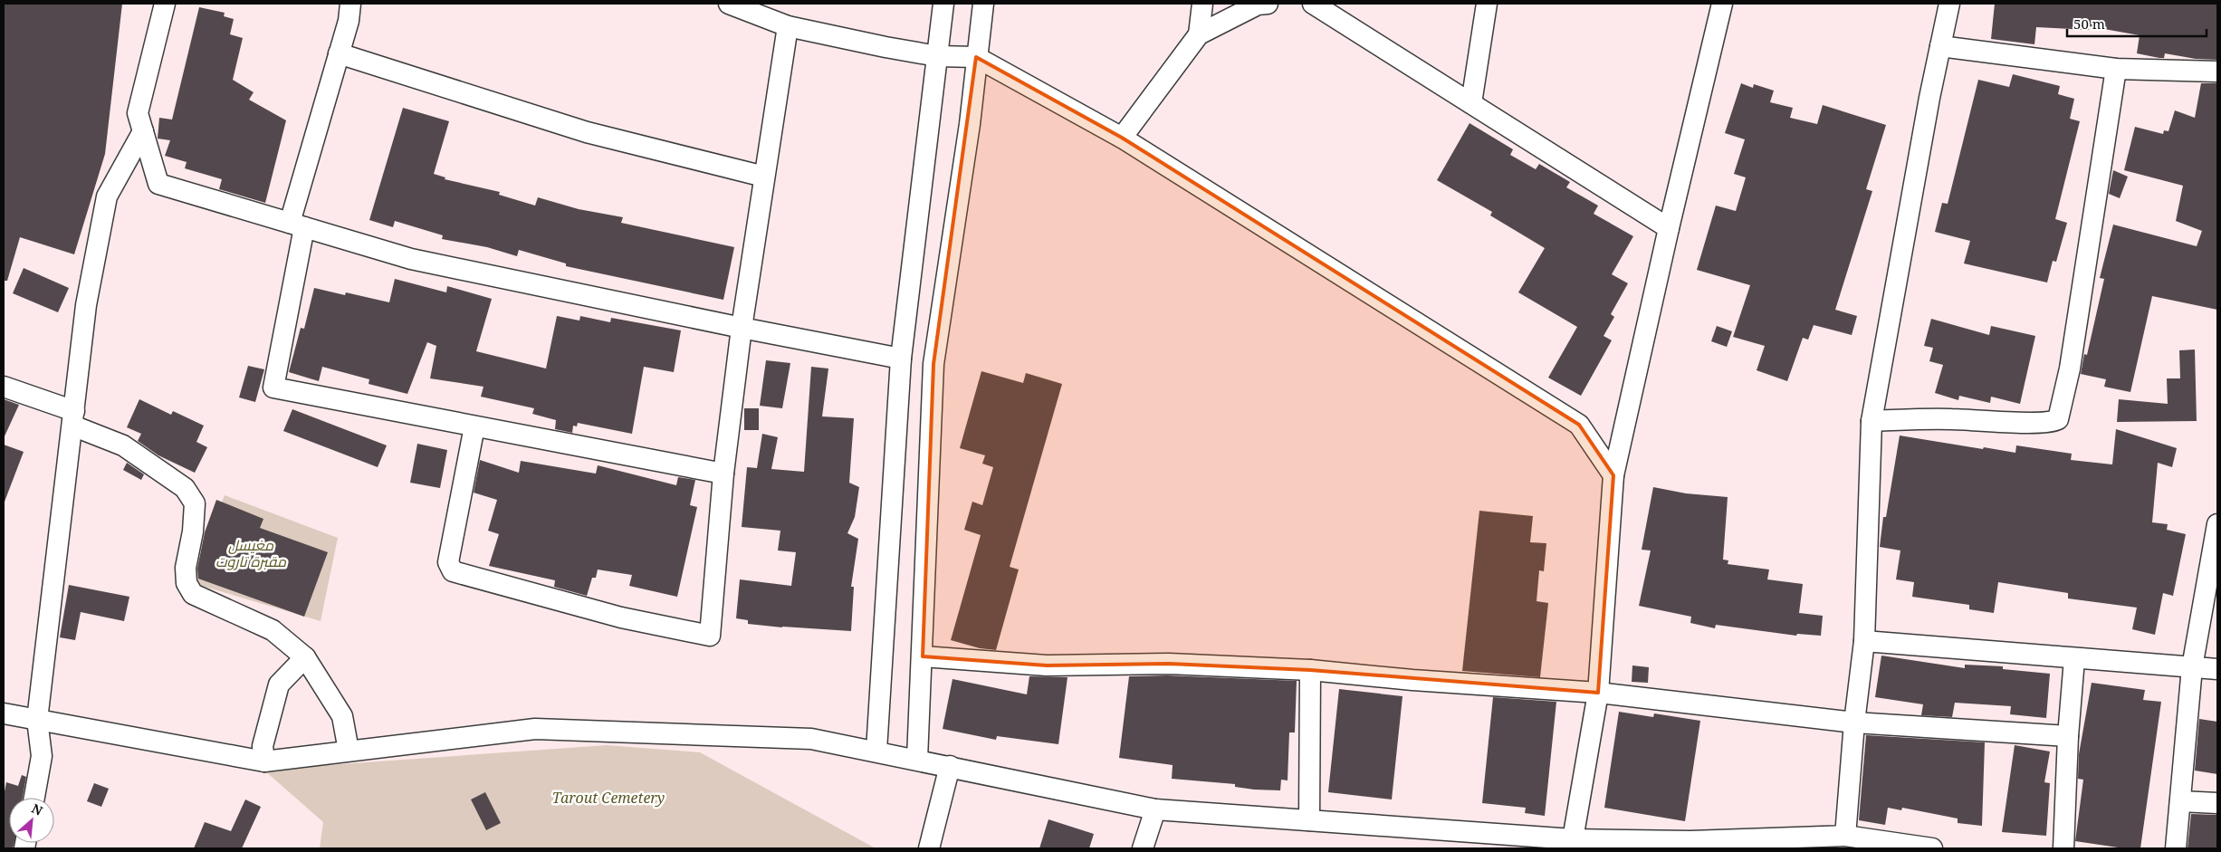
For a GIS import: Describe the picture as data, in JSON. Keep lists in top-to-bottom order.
{
  "parks": ["مغيسل مقبرة تاروت", "Tarout Cemetery"],
  "scale_bar": "50 m",
  "north": "top right"
}
